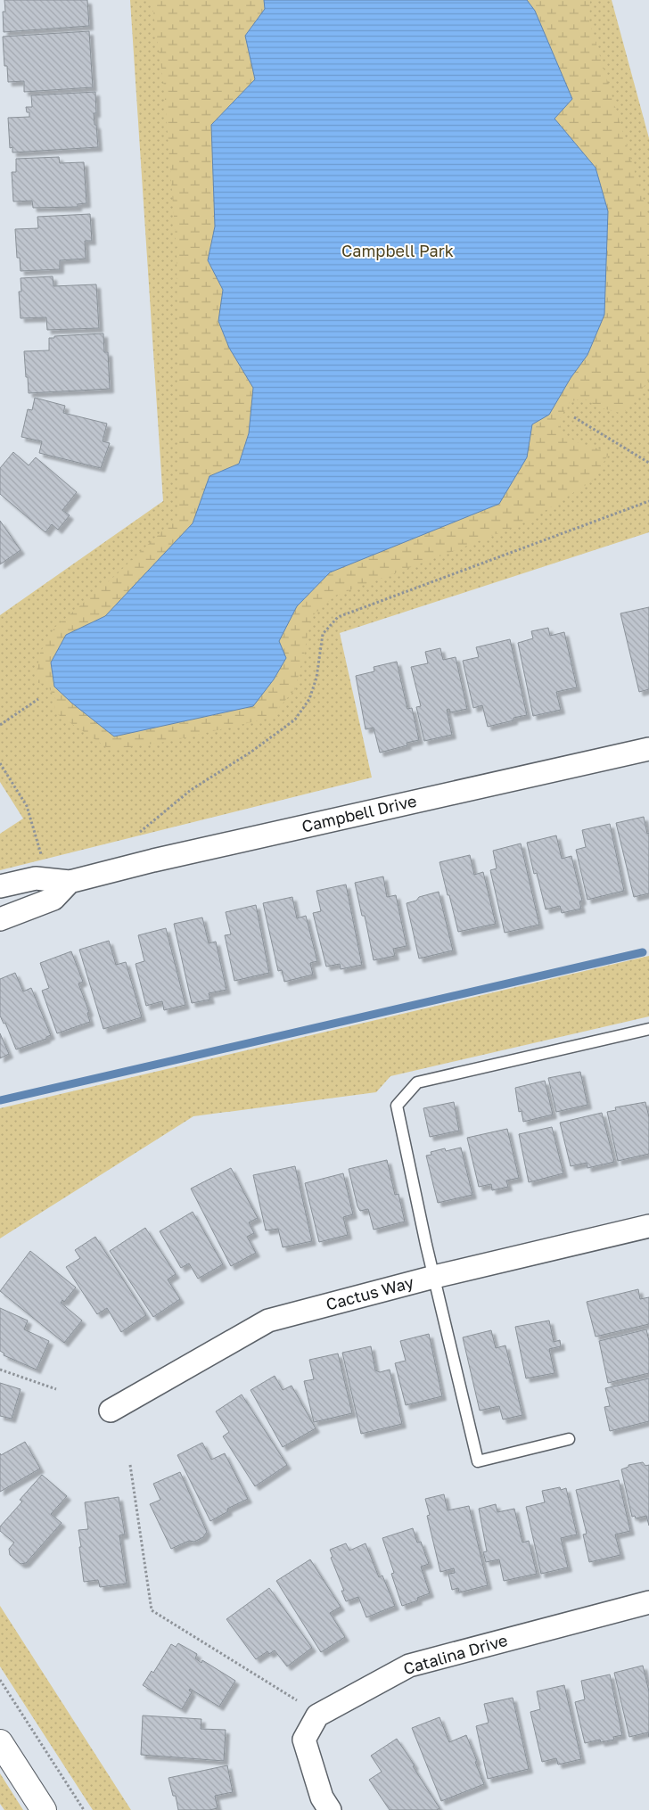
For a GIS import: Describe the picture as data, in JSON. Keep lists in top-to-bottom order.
{
  "streets": {
    "street": ["Campbell Drive", "Cactus Way", "Catalina Drive"]
  },
  "parks": ["Campbell Park"]
}
